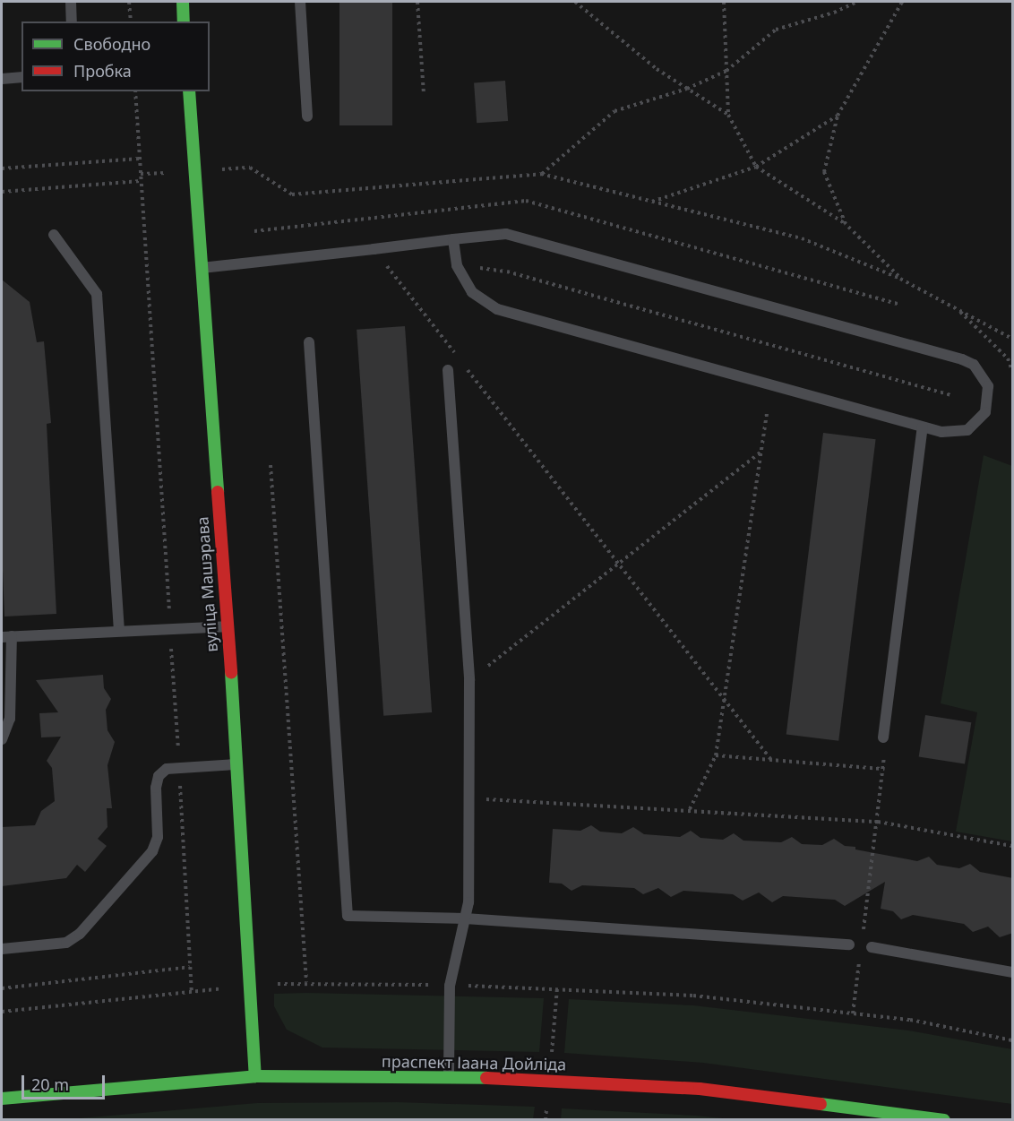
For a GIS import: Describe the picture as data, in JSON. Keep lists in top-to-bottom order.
{
  "streets": {
    "street": ["вуліца Машэрава", "праспект Іаана Дойліда"]
  },
  "crossings": [
    ["вуліца Машэрава", "праспект Іаана Дойліда"]
  ],
  "legend": ["Свободно", "Пробка"],
  "scale_bar": "20 m"
}
